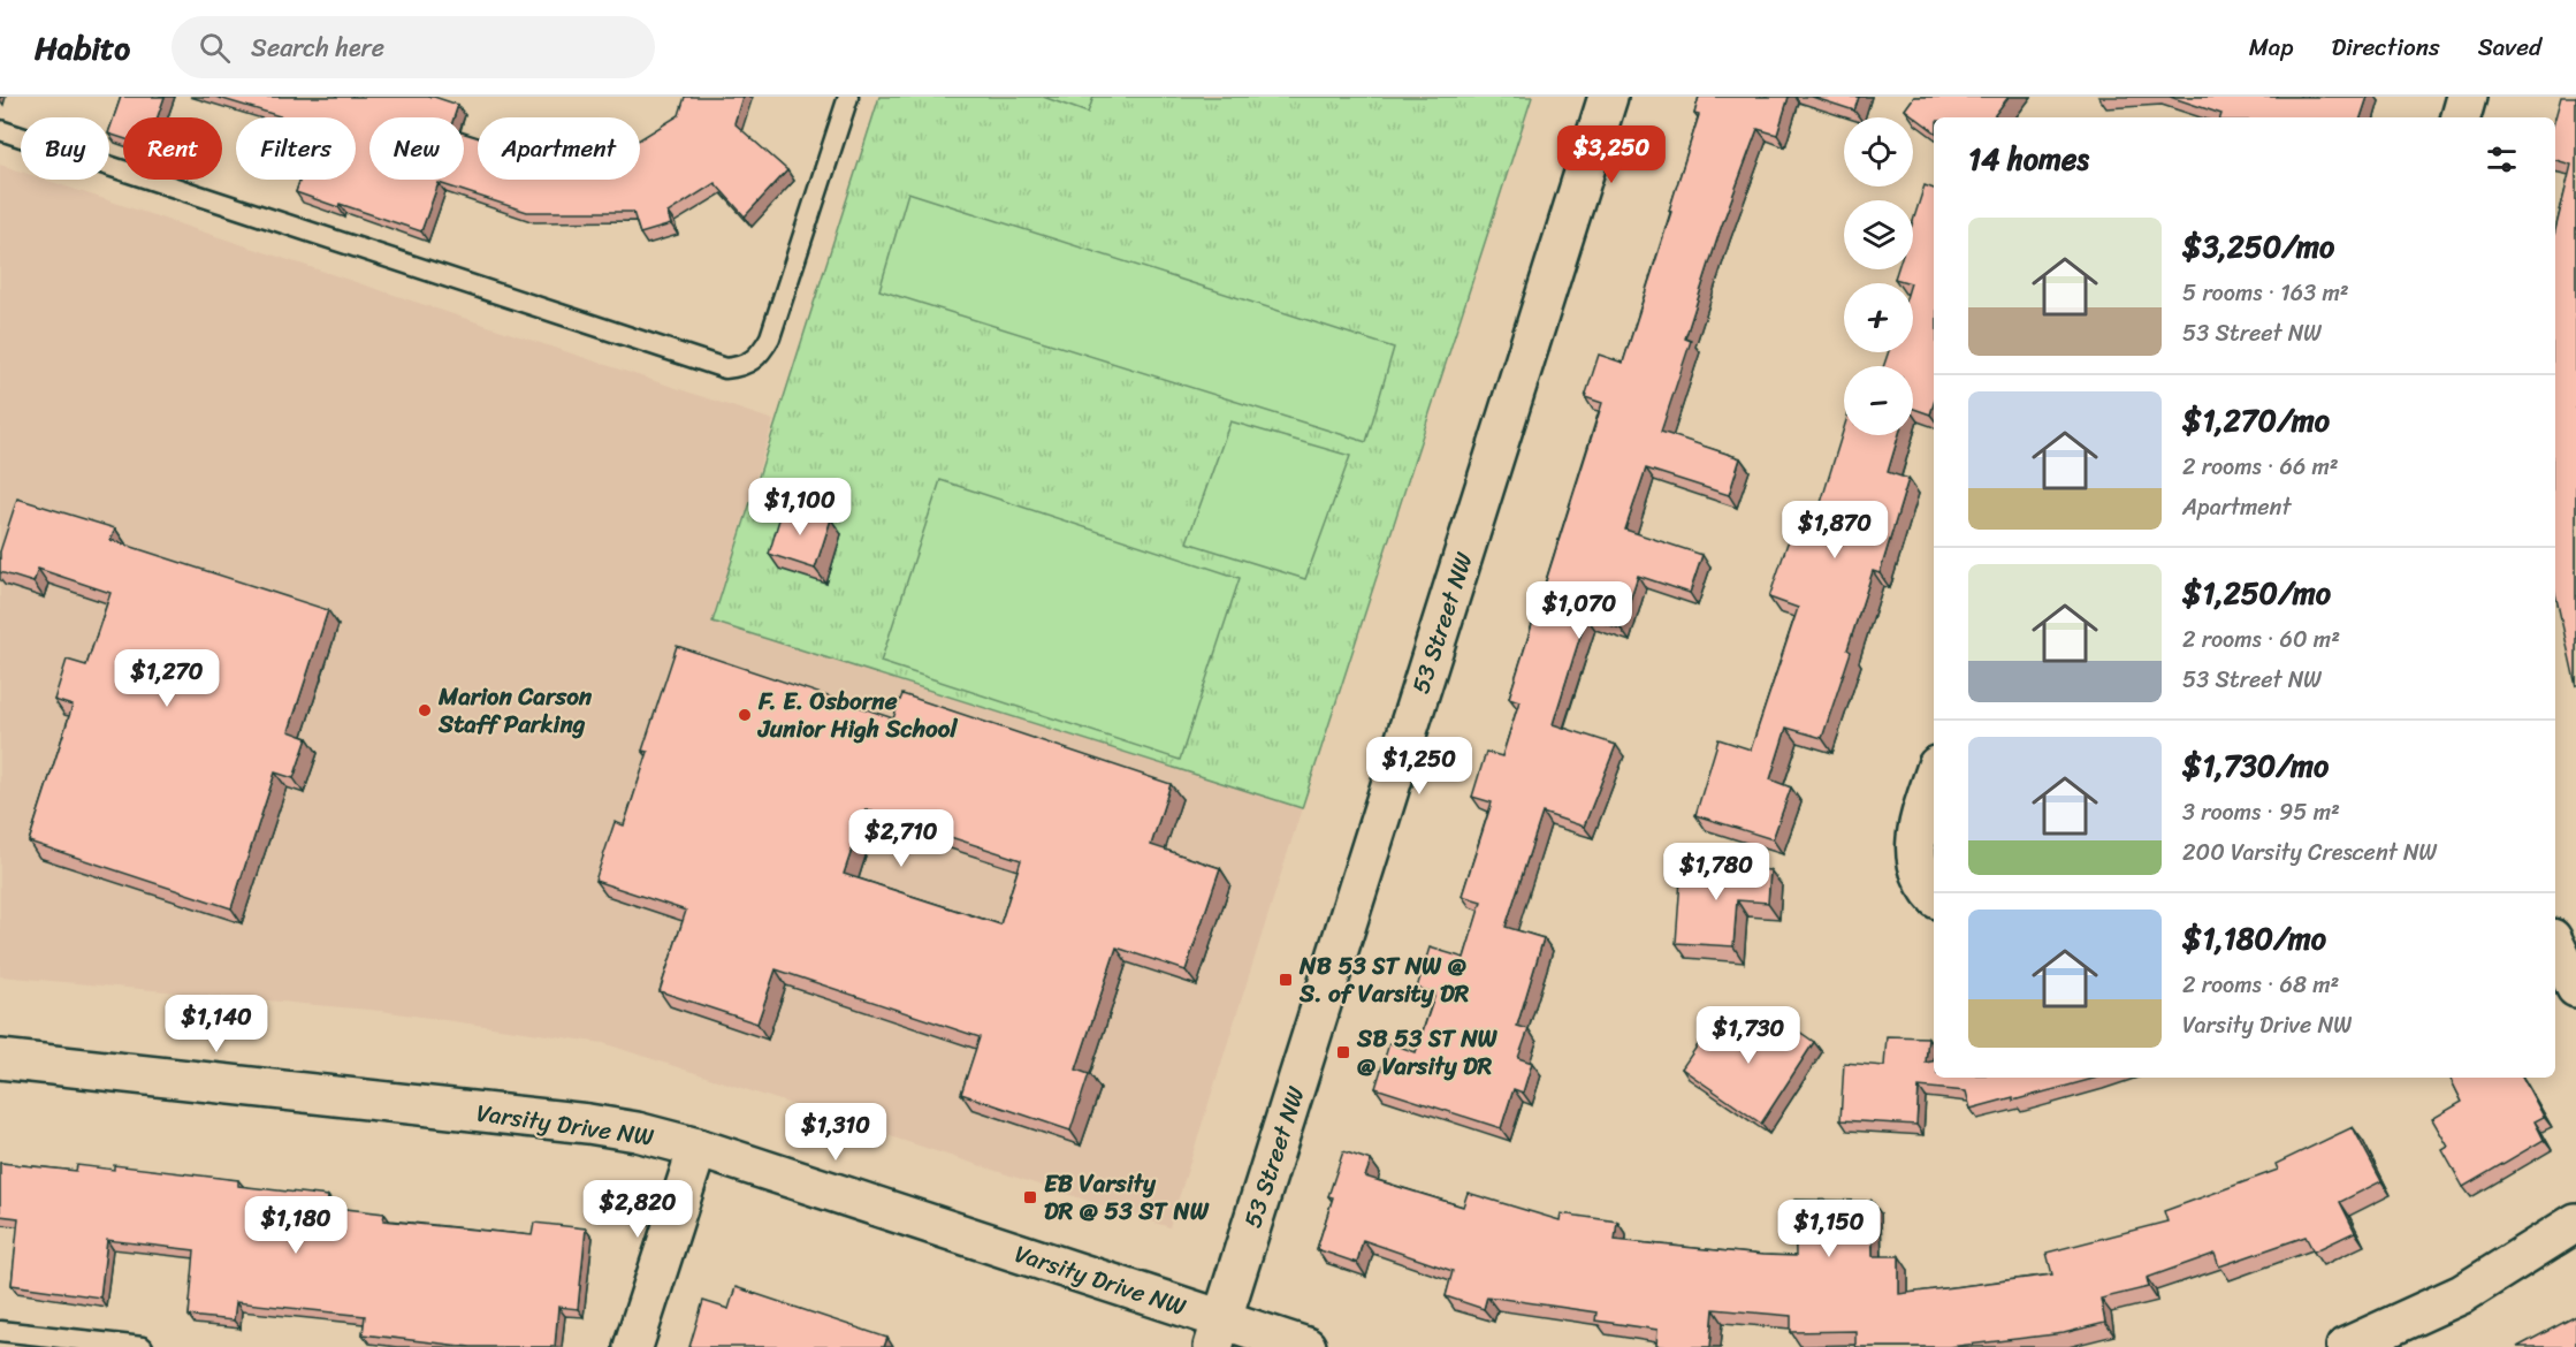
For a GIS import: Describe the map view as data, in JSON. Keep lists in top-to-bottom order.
{
  "streets": {
    "street": ["53 Street NW", "Varsity Drive NW"]
  },
  "crossings": [
    ["53 Street NW", "Varsity Drive NW"]
  ],
  "places": {
    "other": ["Marion Carson Staff Parking", "F. E. Osborne Junior High School"],
    "transit": ["NB 53 ST NW @ S. of Varsity DR", "SB 53 ST NW @ Varsity DR", "EB Varsity DR @ 53 ST NW"]
  },
  "page": {
    "header": "Habito",
    "search": "Search here",
    "nav": ["Map", "Directions", "Saved"],
    "map_buttons": ["+", "−"],
    "chip": [
      "Buy",
      "Rent",
      "Filters",
      "New",
      "Apartment"
    ],
    "heading": "14 homes",
    "price": [
      "$3,250",
      "$1,100",
      "$1,870",
      "$1,070",
      "$1,270",
      "$1,250",
      "$2,710",
      "$1,780",
      "$1,140",
      "$1,730",
      "$1,310",
      "$2,820",
      "$1,180",
      "$1,150"
    ],
    "list": [
      {
        "name": "$3,250/mo",
        "note": "5 rooms · 163 m² · 53 Street NW"
      },
      {
        "name": "$1,270/mo",
        "note": "2 rooms · 66 m² · Apartment"
      },
      {
        "name": "$1,250/mo",
        "note": "2 rooms · 60 m² · 53 Street NW"
      },
      {
        "name": "$1,730/mo",
        "note": "3 rooms · 95 m² · 200 Varsity Crescent NW"
      },
      {
        "name": "$1,180/mo",
        "note": "2 rooms · 68 m² · Varsity Drive NW"
      }
    ]
  }
}
